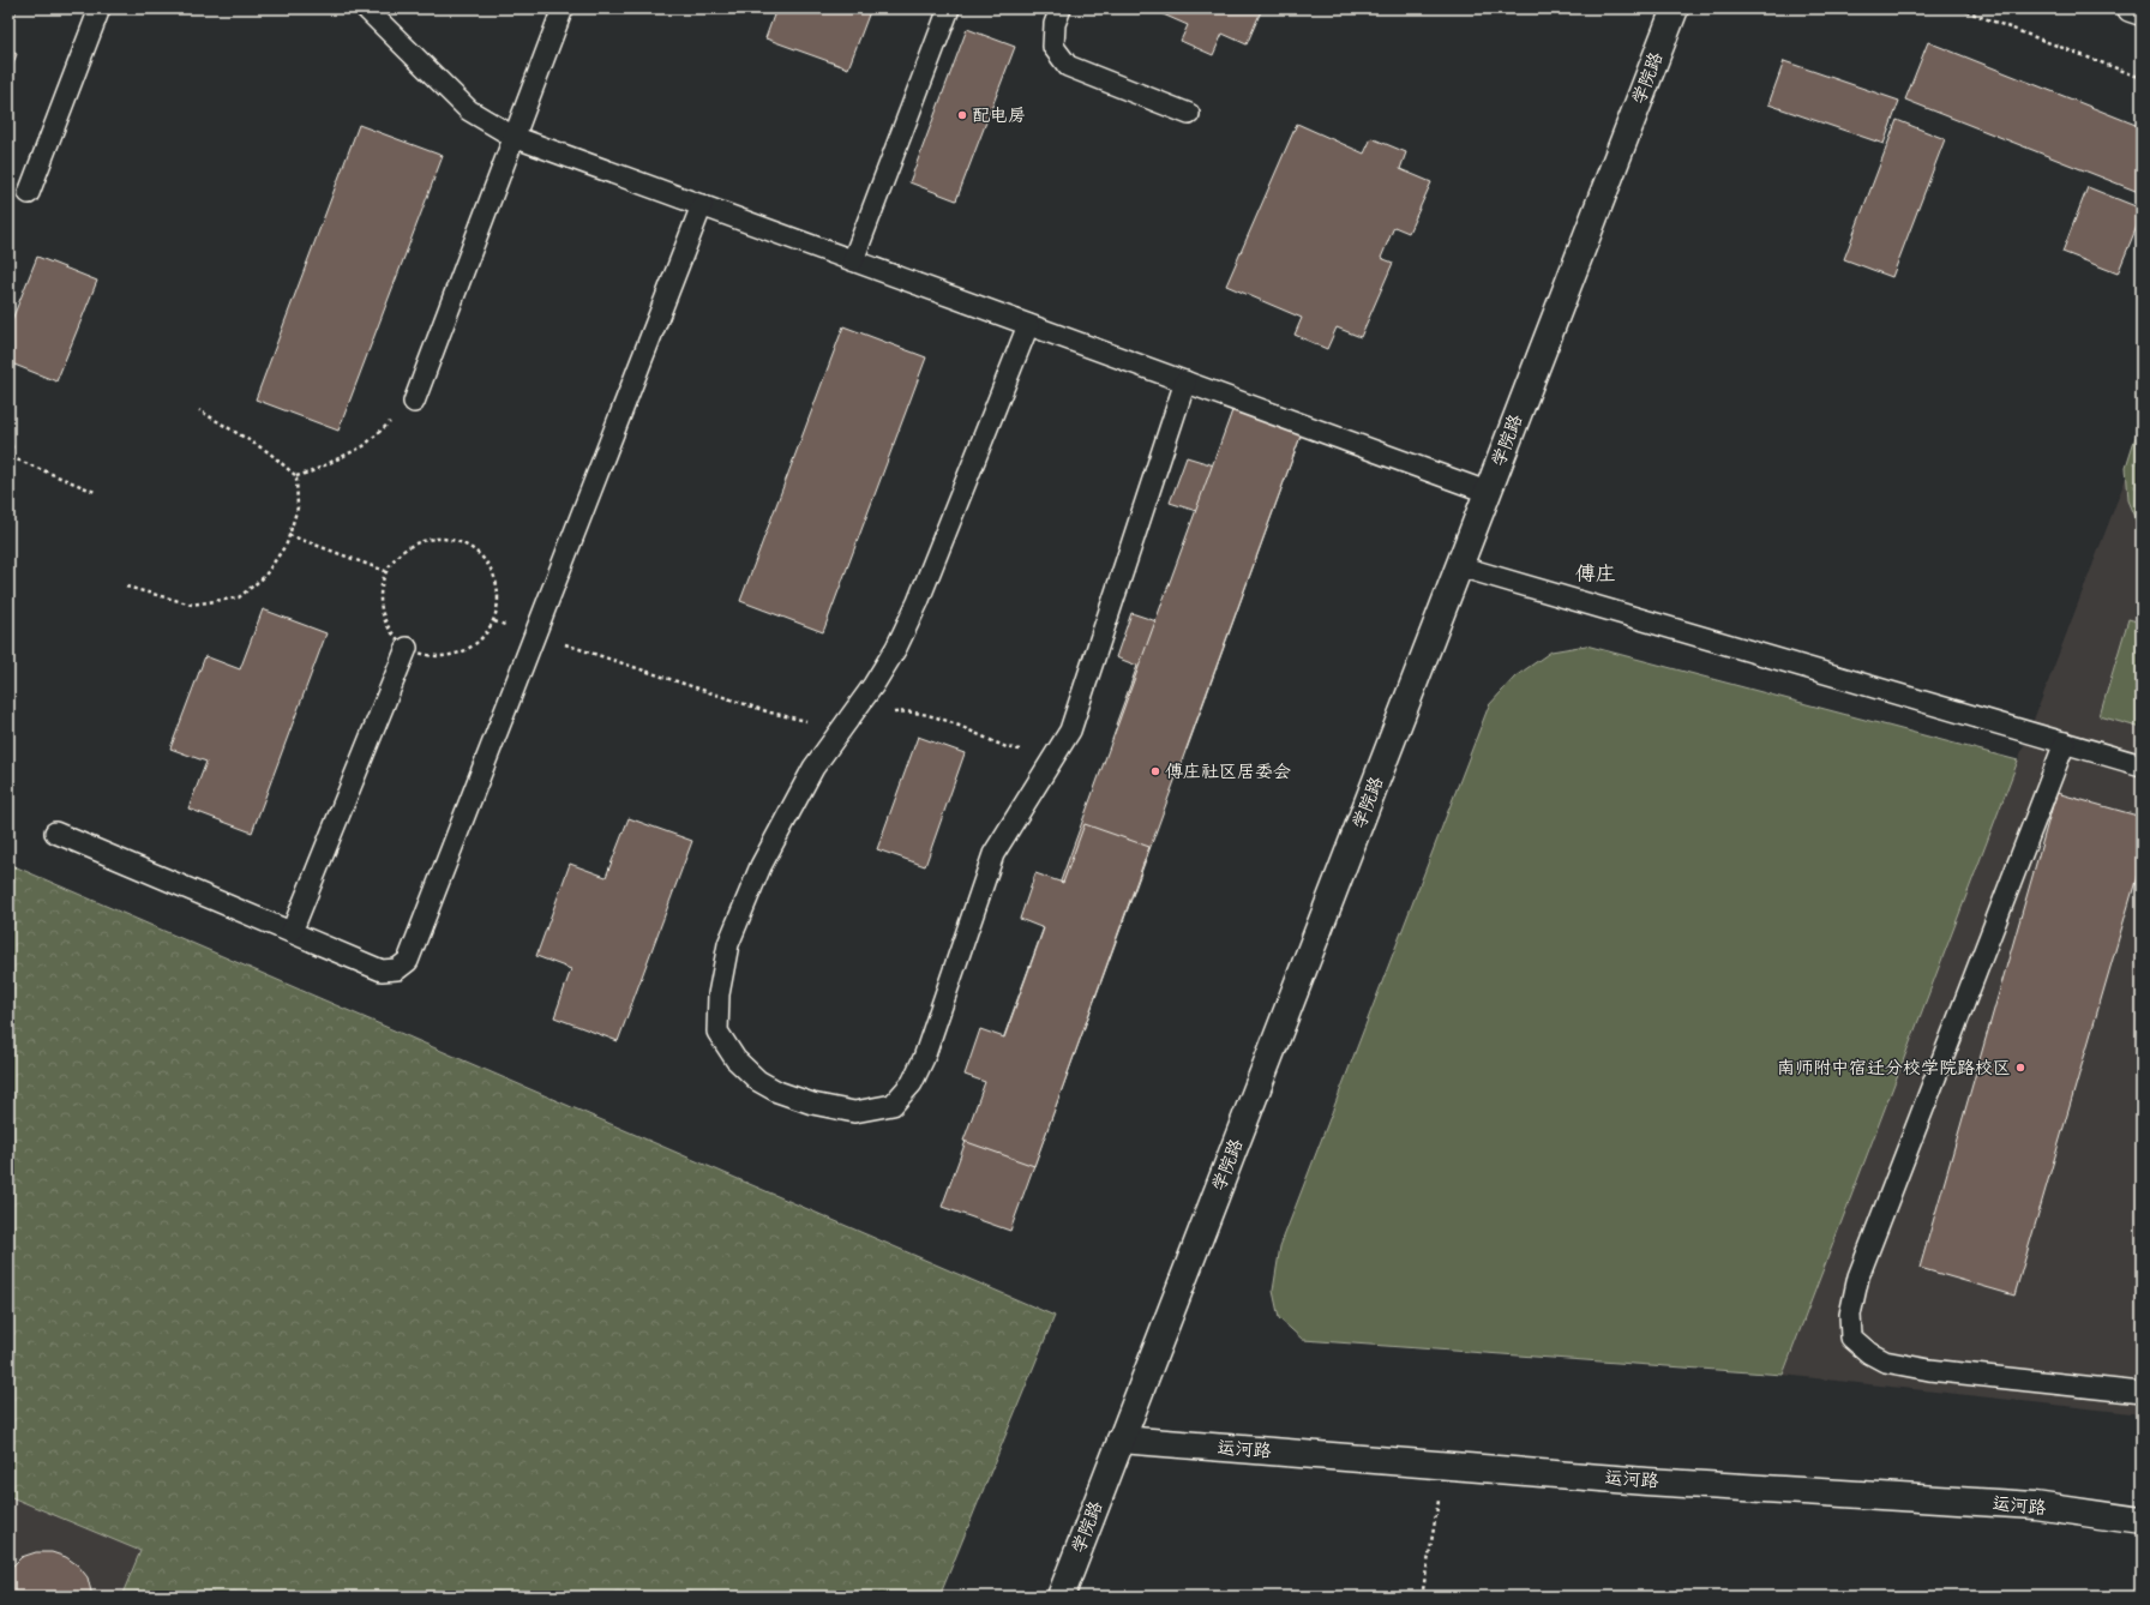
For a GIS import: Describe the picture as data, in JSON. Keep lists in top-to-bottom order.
{
  "streets": {
    "street": ["学院路", "运河路"]
  },
  "crossings": [
    ["学院路", "运河路"]
  ],
  "districts": ["傅庄"],
  "places": ["配电房", "傅庄社区居委会", "南师附中宿迁分校学院路校区"]
}
